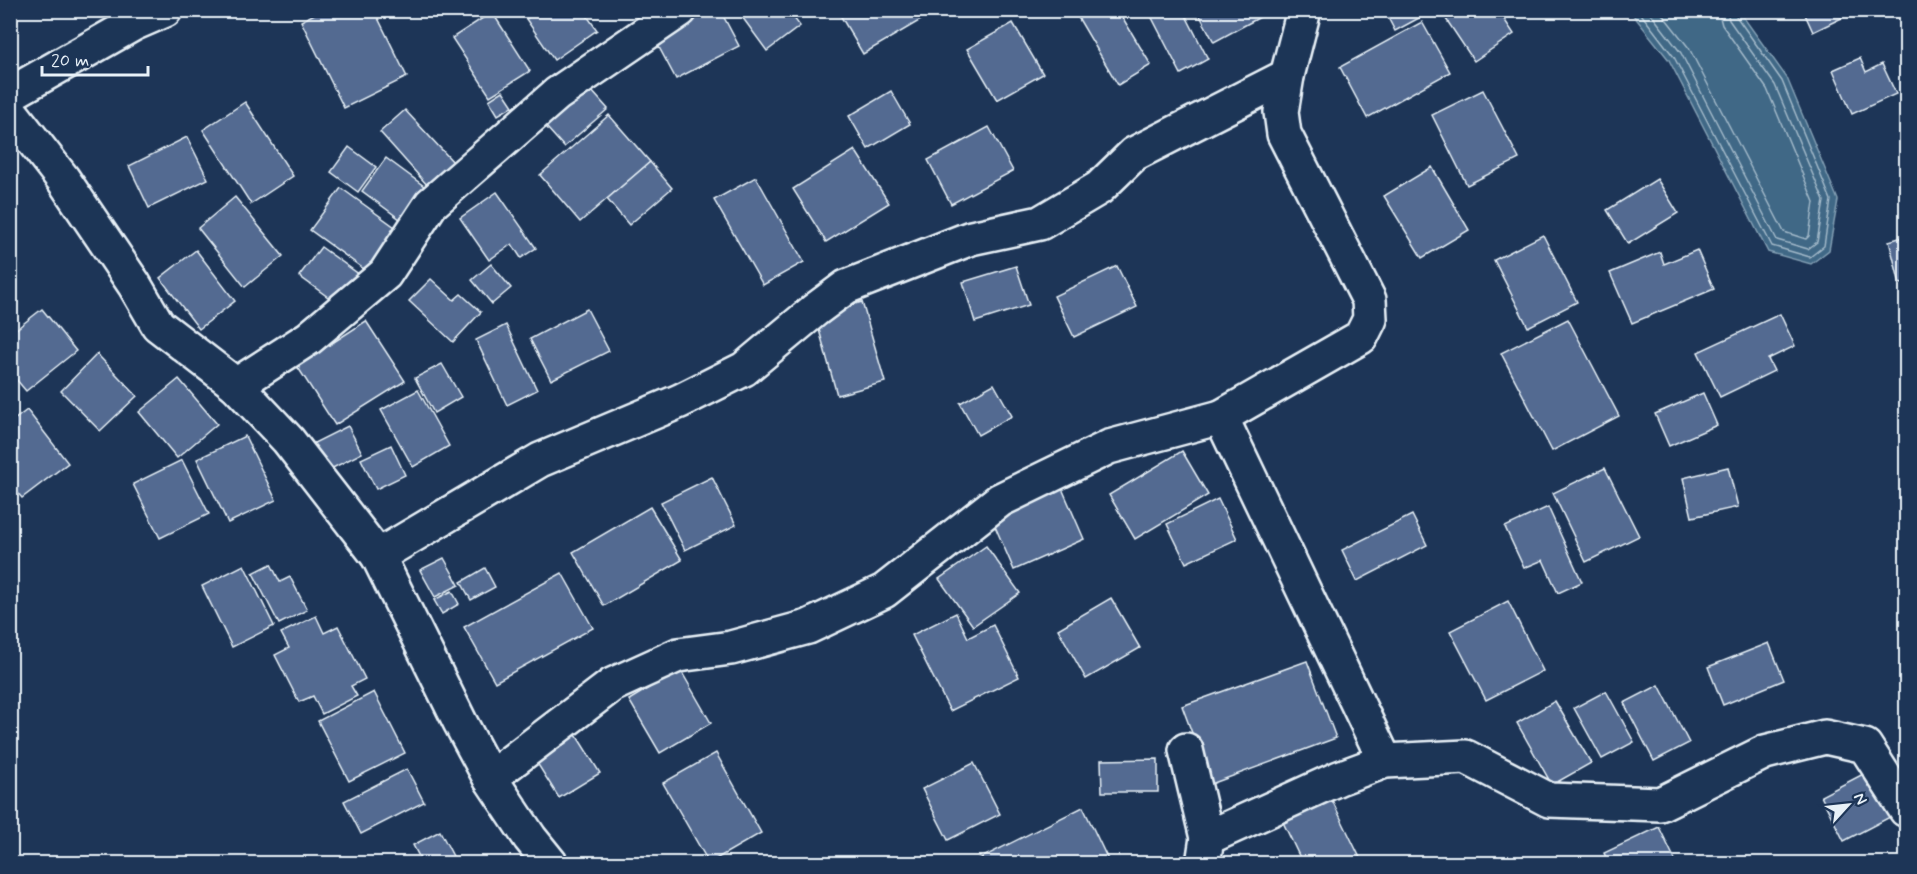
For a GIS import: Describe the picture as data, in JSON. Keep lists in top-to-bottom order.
{
  "scale_bar": "20 m",
  "north": "top right"
}
